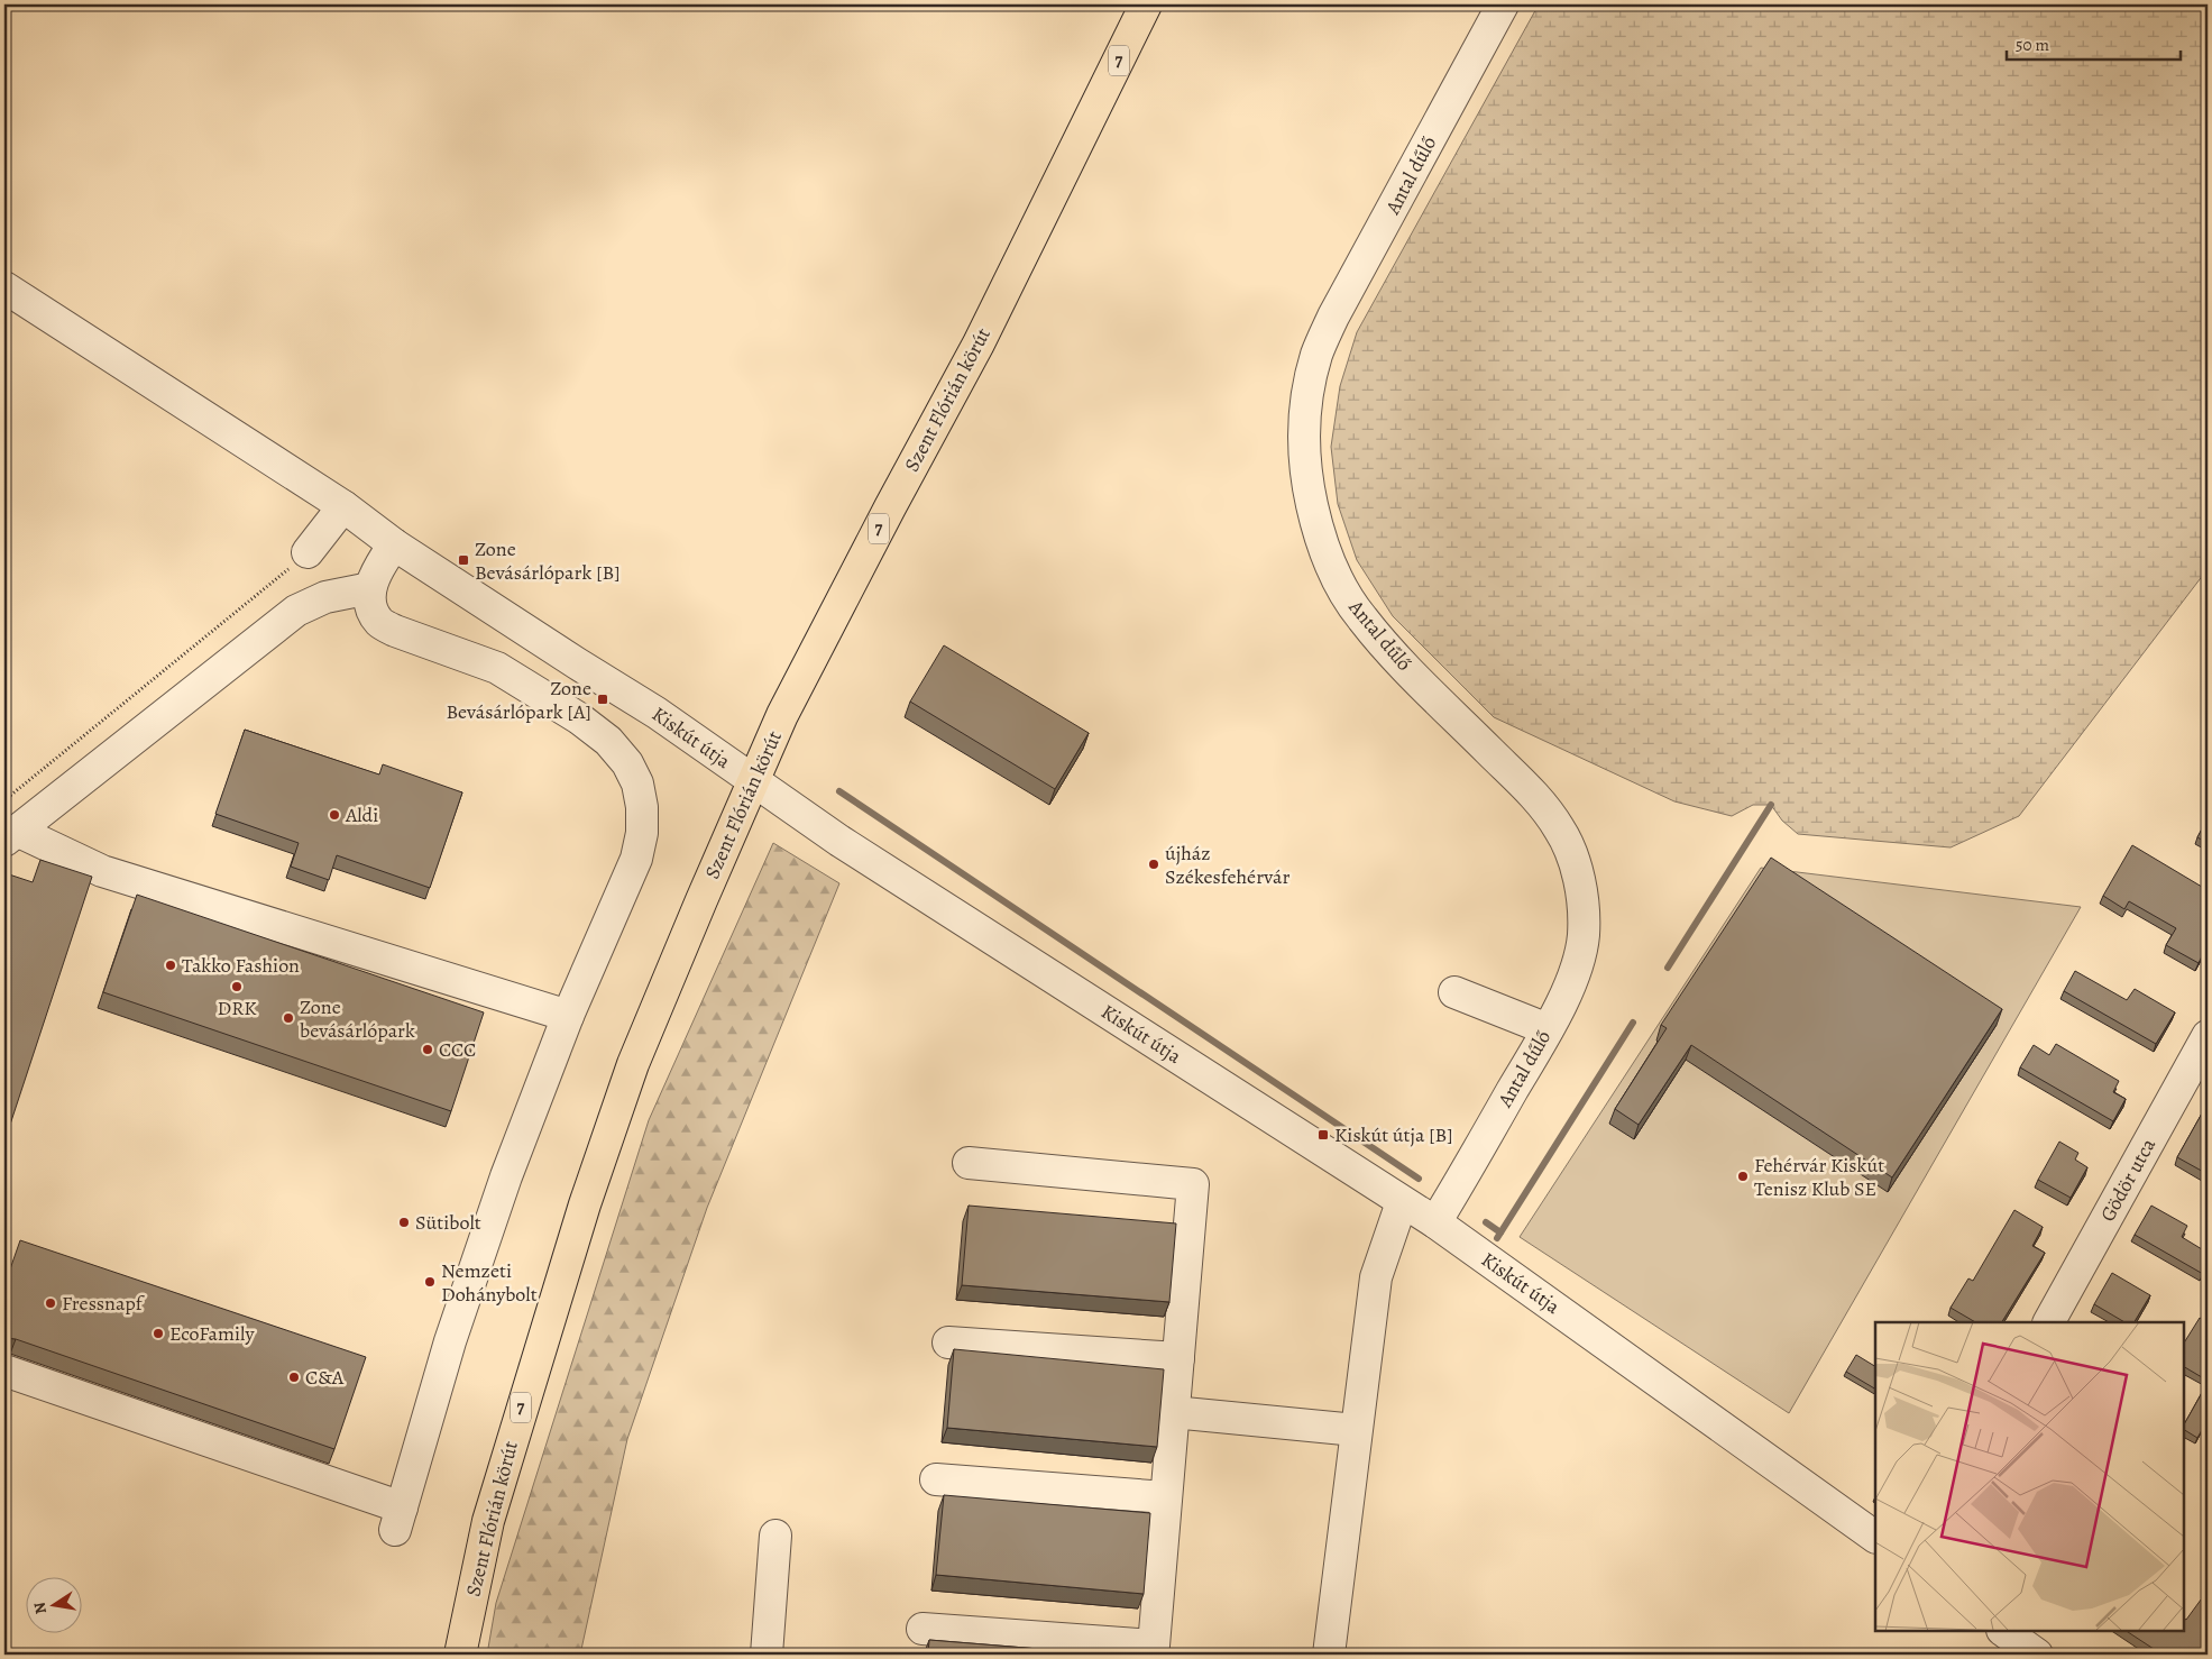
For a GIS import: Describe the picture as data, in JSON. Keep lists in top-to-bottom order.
{
  "streets": {
    "main road": ["7", "Szent Flórián körút"],
    "street": ["Antal dűlő", "Kiskút útja", "Gödör utca"]
  },
  "crossings": [
    ["Antal dűlő", "Kiskút útja"],
    ["Szent Flórián körút", "Kiskút útja"]
  ],
  "places": {
    "transit": ["Zone Bevásárlópark [B]", "Zone Bevásárlópark [A]", "Kiskút útja [B]"],
    "other": [
      "Aldi",
      "újház Székesfehérvár",
      "Takko Fashion",
      "DRK",
      "Zone bevásárlópark",
      "CCC",
      "Fehérvár Kiskút Tenisz Klub SE",
      "Sütibolt",
      "Nemzeti Dohánybolt",
      "Fressnapf",
      "EcoFamily",
      "C&A"
    ]
  },
  "scale_bar": "50 m",
  "north": "left"
}
